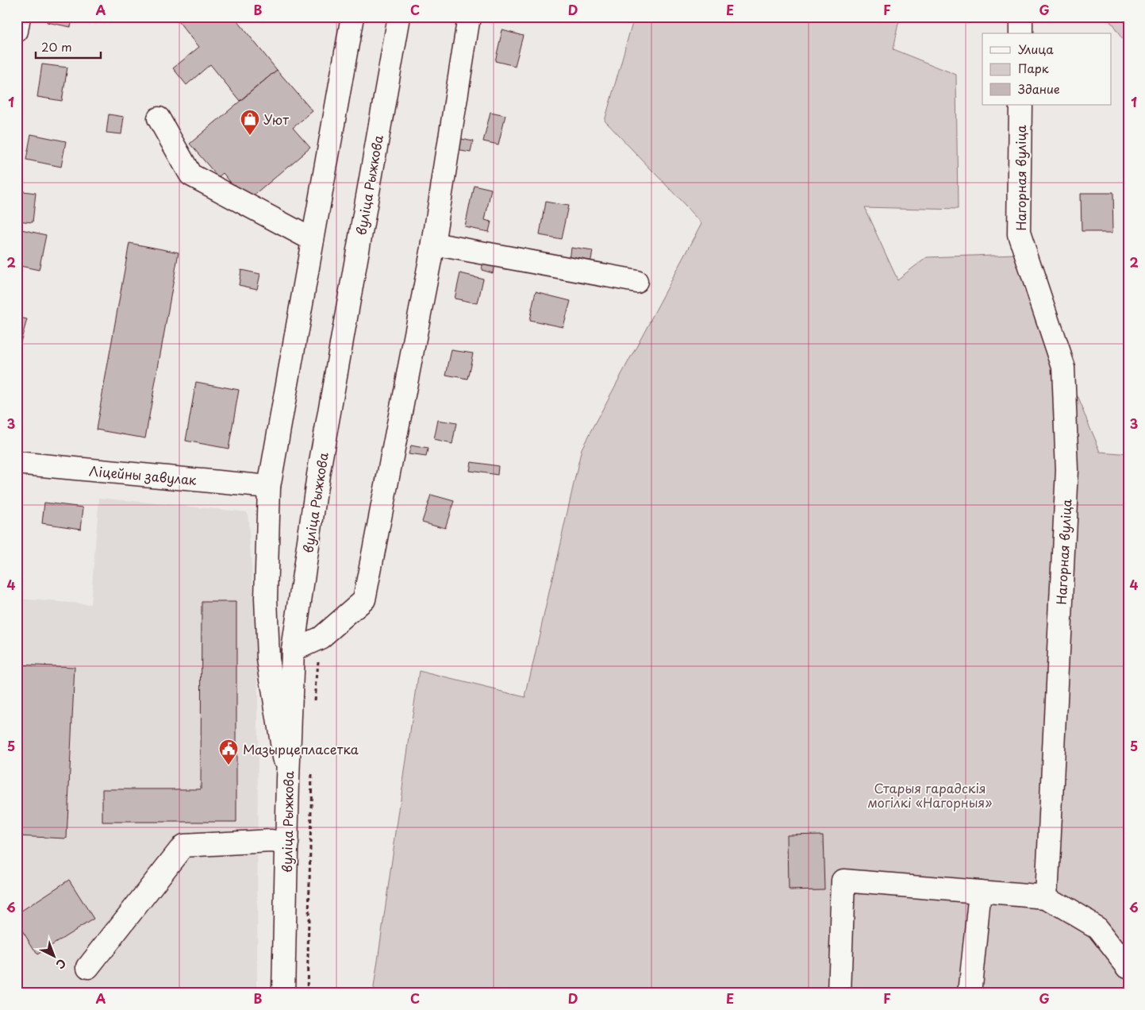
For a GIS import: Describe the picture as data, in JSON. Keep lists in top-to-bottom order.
{
  "streets": {
    "street": ["Нагорная вуліца", "вуліца Рыжкова", "Ліцейны завулак"]
  },
  "parks": ["Старыя гарадскія могілкі «Нагорныя»"],
  "places": {
    "shop": ["Уют"],
    "public building": ["Мазырцепласетка"]
  },
  "legend": ["Улица", "Парк", "Здание"],
  "scale_bar": "20 m",
  "north": "bottom right",
  "grid": {
    "columns": [
      "A",
      "B",
      "C",
      "D",
      "E",
      "F",
      "G"
    ],
    "rows": [
      "1",
      "2",
      "3",
      "4",
      "5",
      "6"
    ]
  }
}
